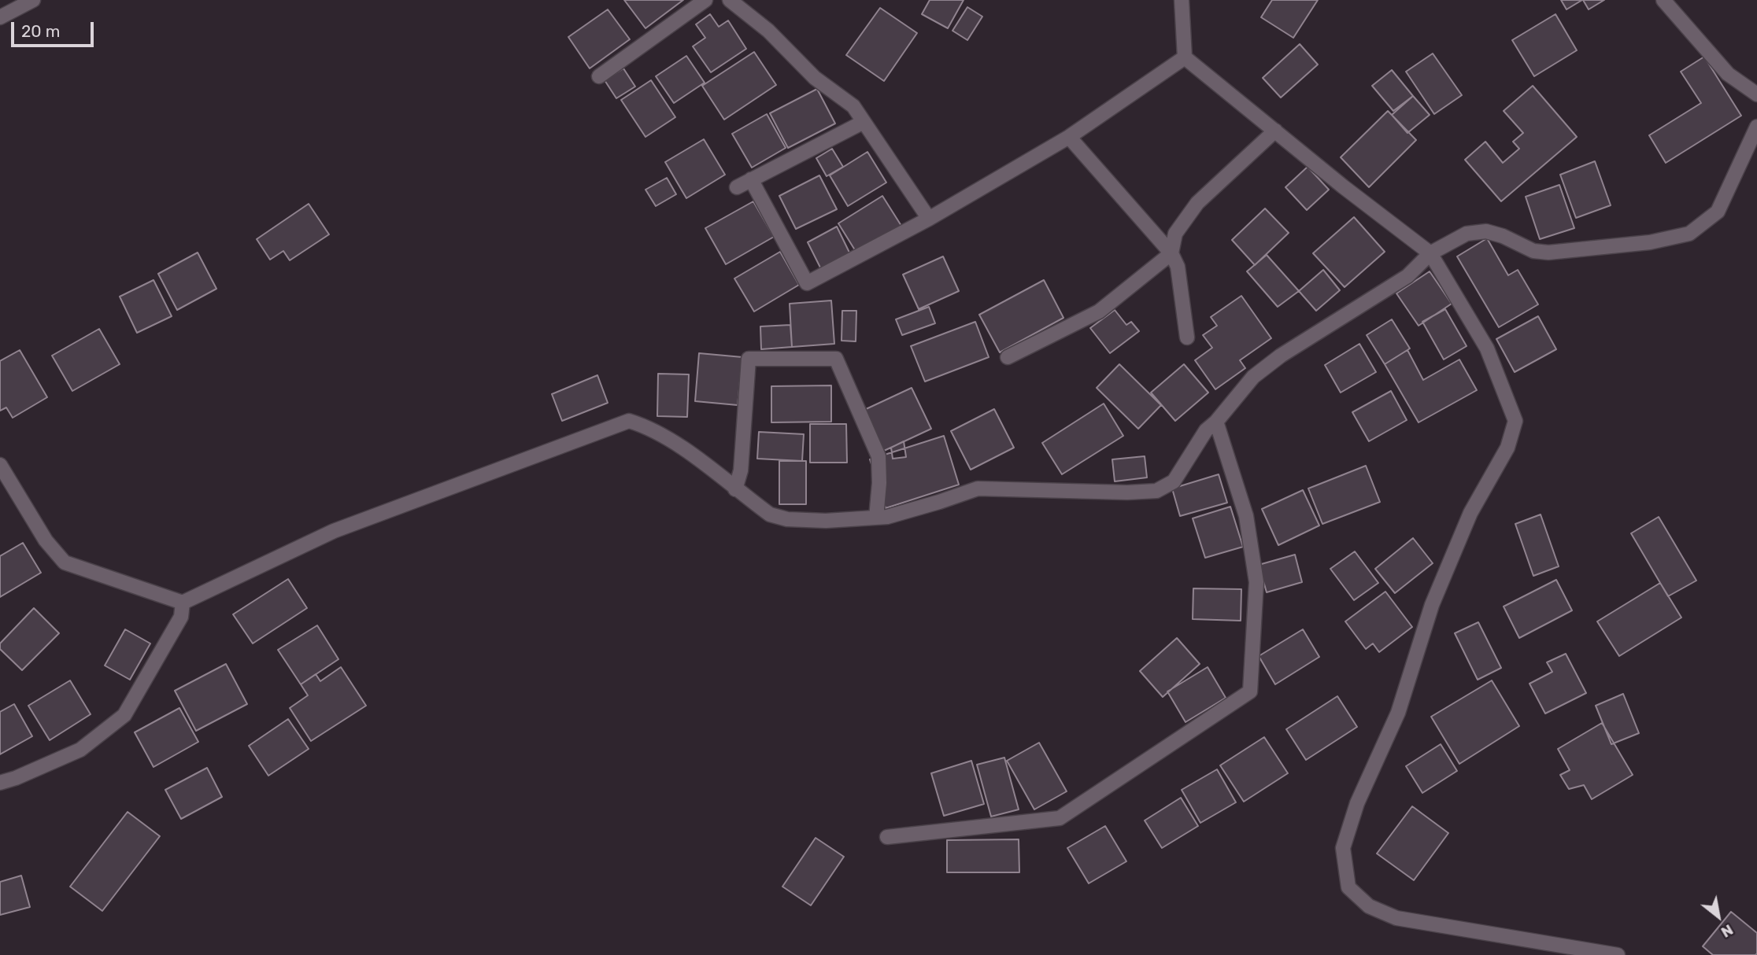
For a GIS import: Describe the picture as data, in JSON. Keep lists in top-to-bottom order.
{
  "scale_bar": "20 m",
  "north": "bottom right"
}
